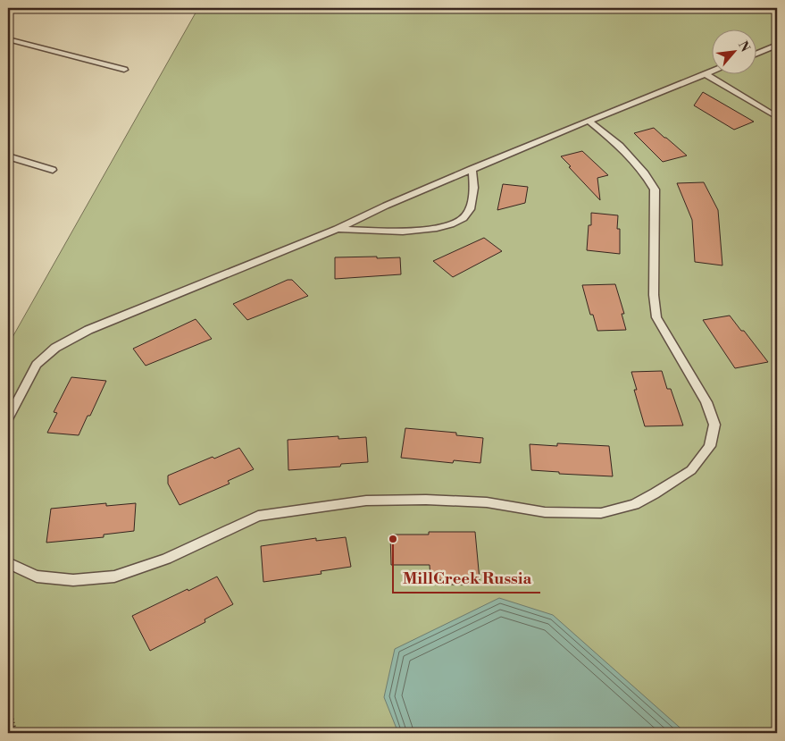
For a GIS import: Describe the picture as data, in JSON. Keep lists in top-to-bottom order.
{
  "places": ["MillCreek Russia"],
  "north": "top right"
}
